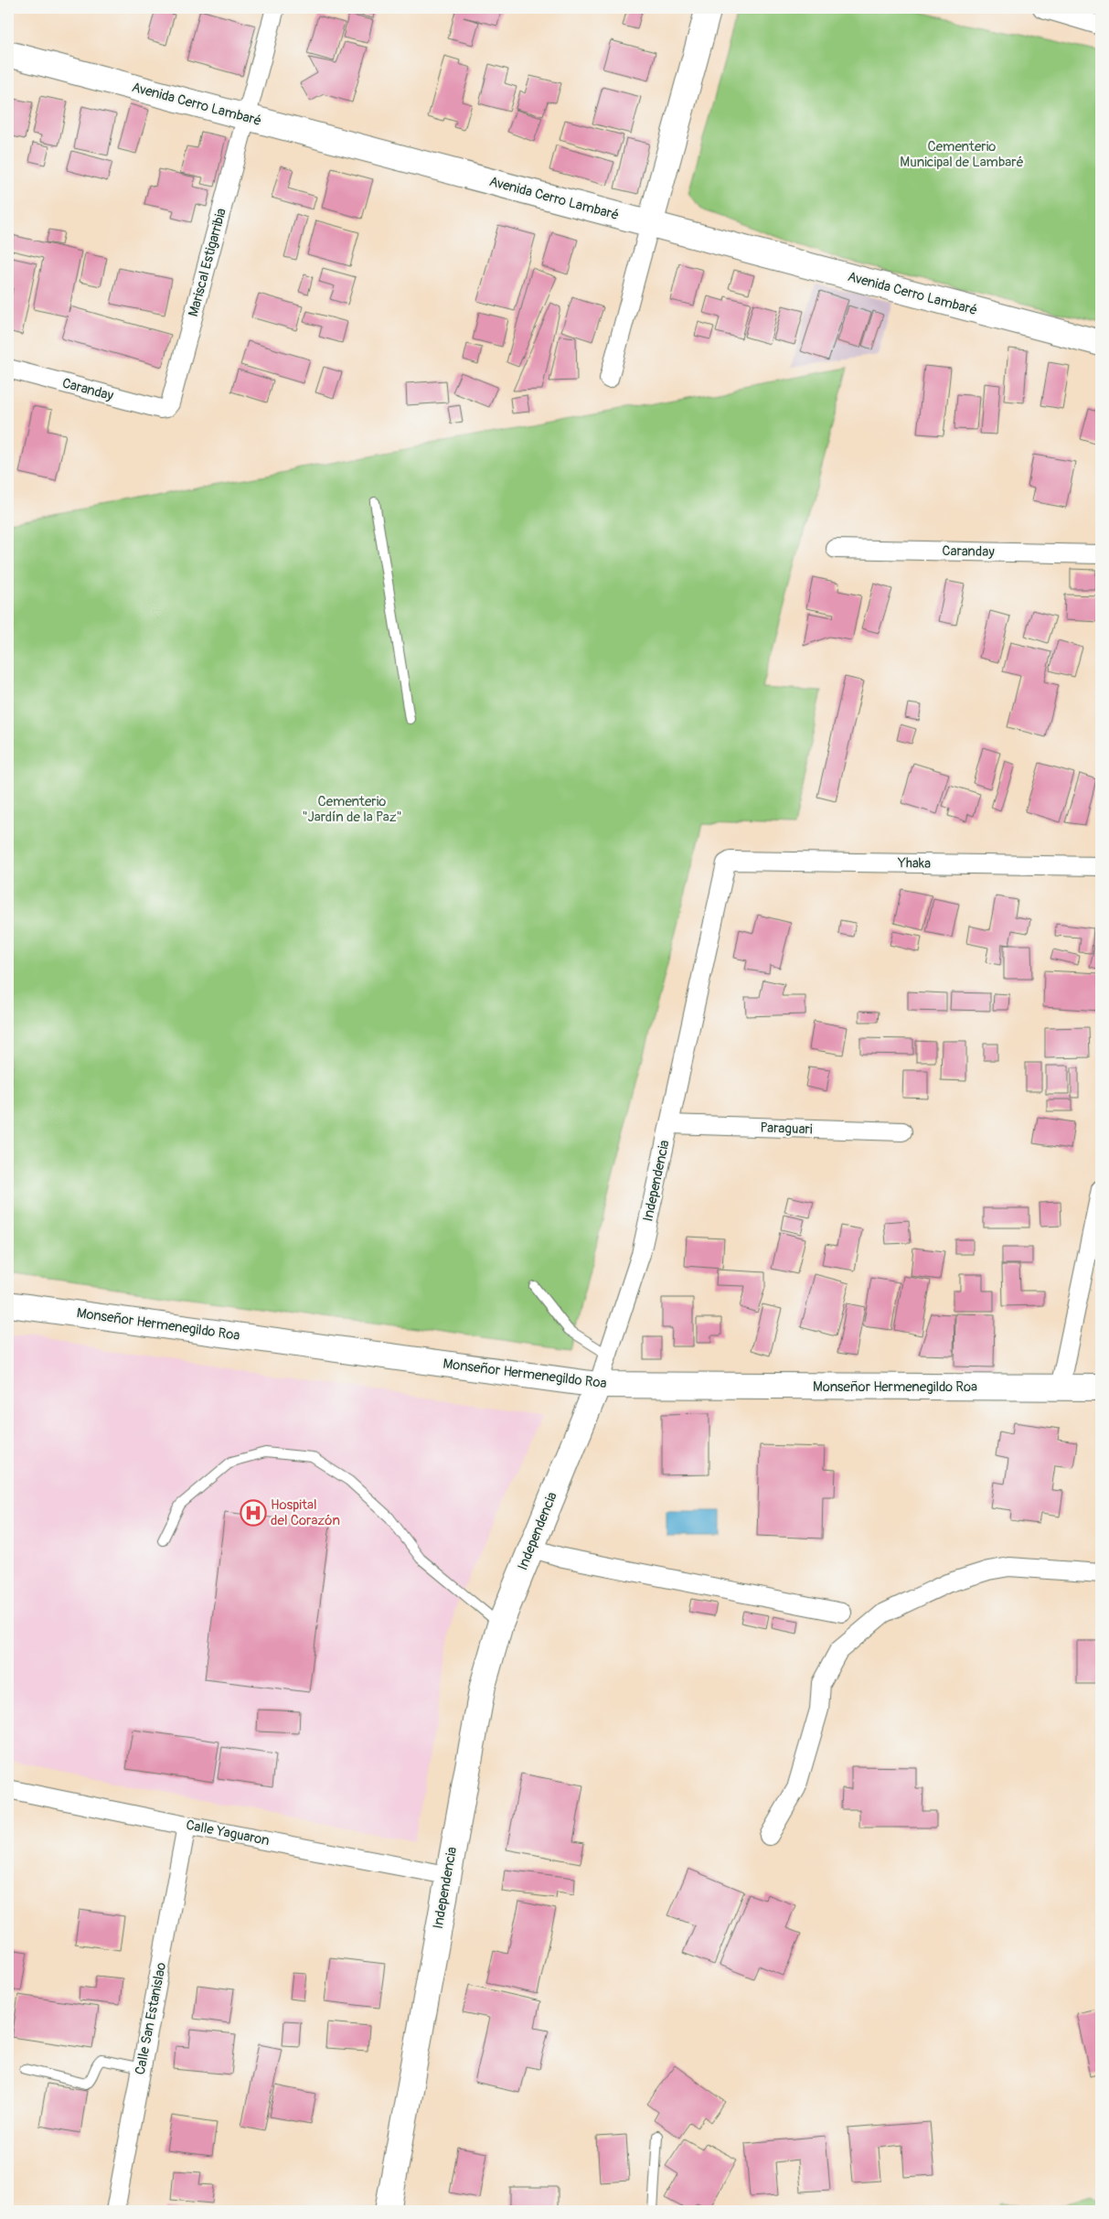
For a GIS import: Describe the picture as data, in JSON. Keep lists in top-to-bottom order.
{
  "streets": {
    "street": [
      "Avenida Cerro Lambaré",
      "Mariscal Estigarribia",
      "Caranday",
      "Yhaka",
      "Paraguari",
      "Independencia",
      "Monseñor Hermenegildo Roa",
      "Calle Yaguaron",
      "Calle San Estanislao"
    ]
  },
  "crossings": [
    ["Avenida Cerro Lambaré", "Mariscal Estigarribia"],
    ["Mariscal Estigarribia", "Caranday"],
    ["Yhaka", "Independencia"],
    ["Paraguari", "Independencia"],
    ["Independencia", "Monseñor Hermenegildo Roa"],
    ["Independencia", "Calle Yaguaron"],
    ["Calle Yaguaron", "Calle San Estanislao"]
  ],
  "parks": ["Cementerio Municipal de Lambaré", "Cementerio \"Jardín de la Paz\""],
  "places": {
    "hospital": ["Hospital del Corazón"]
  }
}
